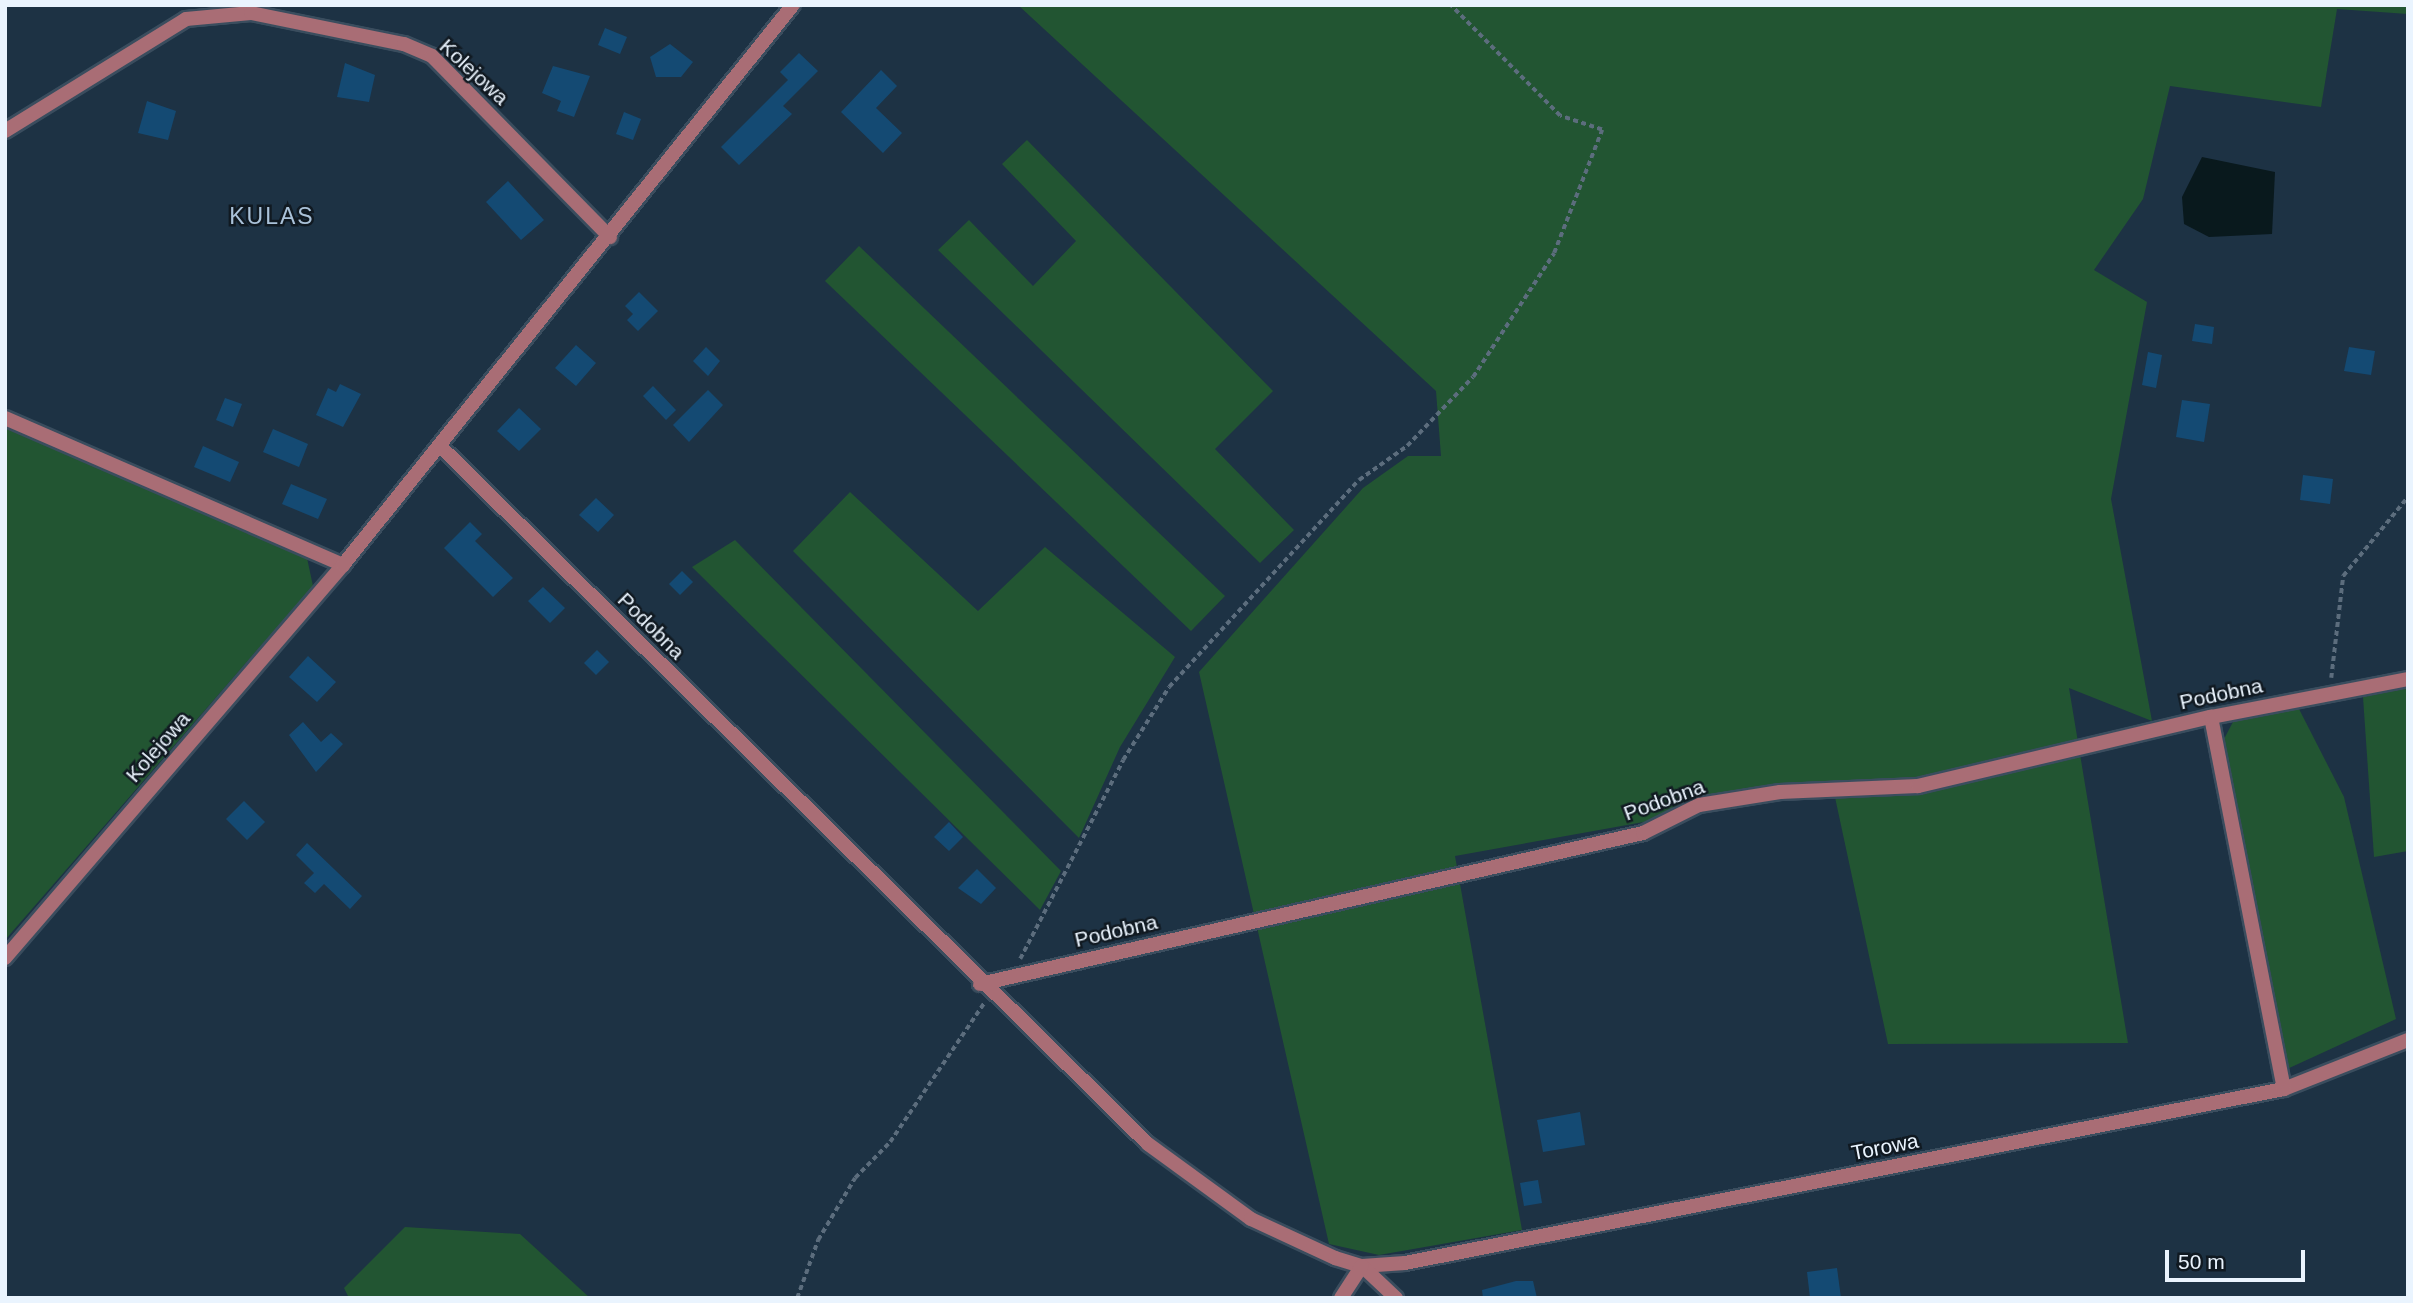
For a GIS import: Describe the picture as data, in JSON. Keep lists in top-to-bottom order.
{
  "streets": {
    "street": ["Kolejowa", "Podobna", "Torowa"]
  },
  "crossings": [
    ["Kolejowa", "Podobna"],
    ["Podobna", "Torowa"]
  ],
  "districts": ["KULAS"],
  "scale_bar": "50 m"
}
